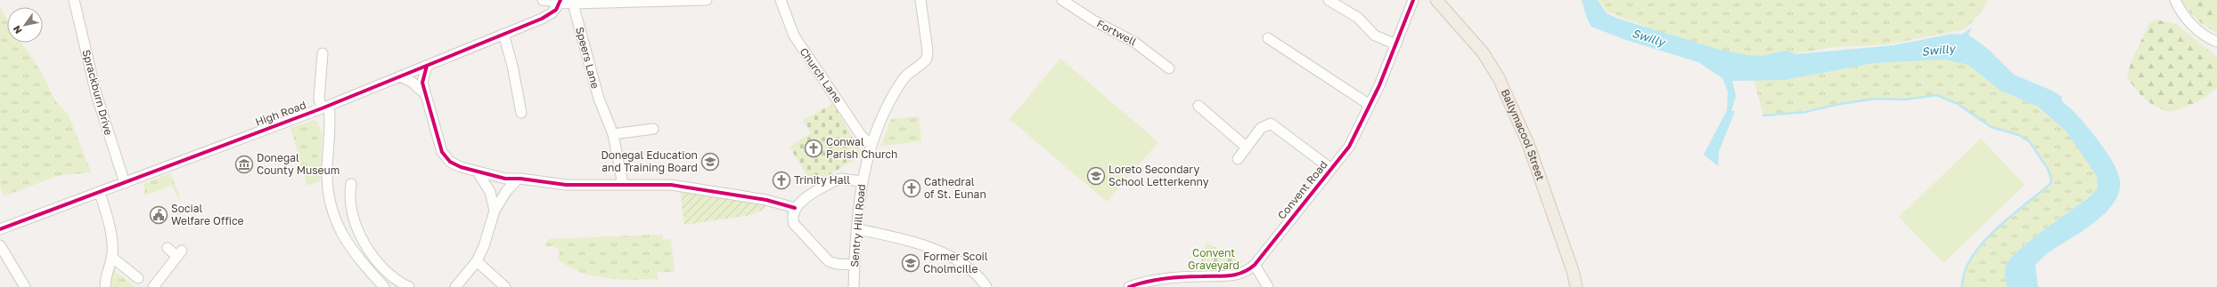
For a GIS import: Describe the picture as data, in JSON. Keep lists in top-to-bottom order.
{
  "streets": {
    "main road": ["Ballymacool Street"],
    "street": [
      "Fortwell",
      "Speers Lane",
      "Church Lane",
      "Sprackburn Drive",
      "High Road",
      "Convent Road",
      "Sentry Hill Road"
    ]
  },
  "crossings": [
    ["Church Lane", "Sentry Hill Road"],
    ["Sprackburn Drive", "High Road"]
  ],
  "water": ["Swilly"],
  "parks": ["Convent Graveyard"],
  "places": {
    "church": ["Conwal Parish Church", "Trinity Hall", "Cathedral of St. Eunan"],
    "school or university": ["Donegal Education and Training Board", "Loreto Secondary School Letterkenny", "Former Scoil Cholmcille"],
    "museum": ["Donegal County Museum"],
    "public building": ["Social Welfare Office"]
  },
  "north": "bottom left"
}
